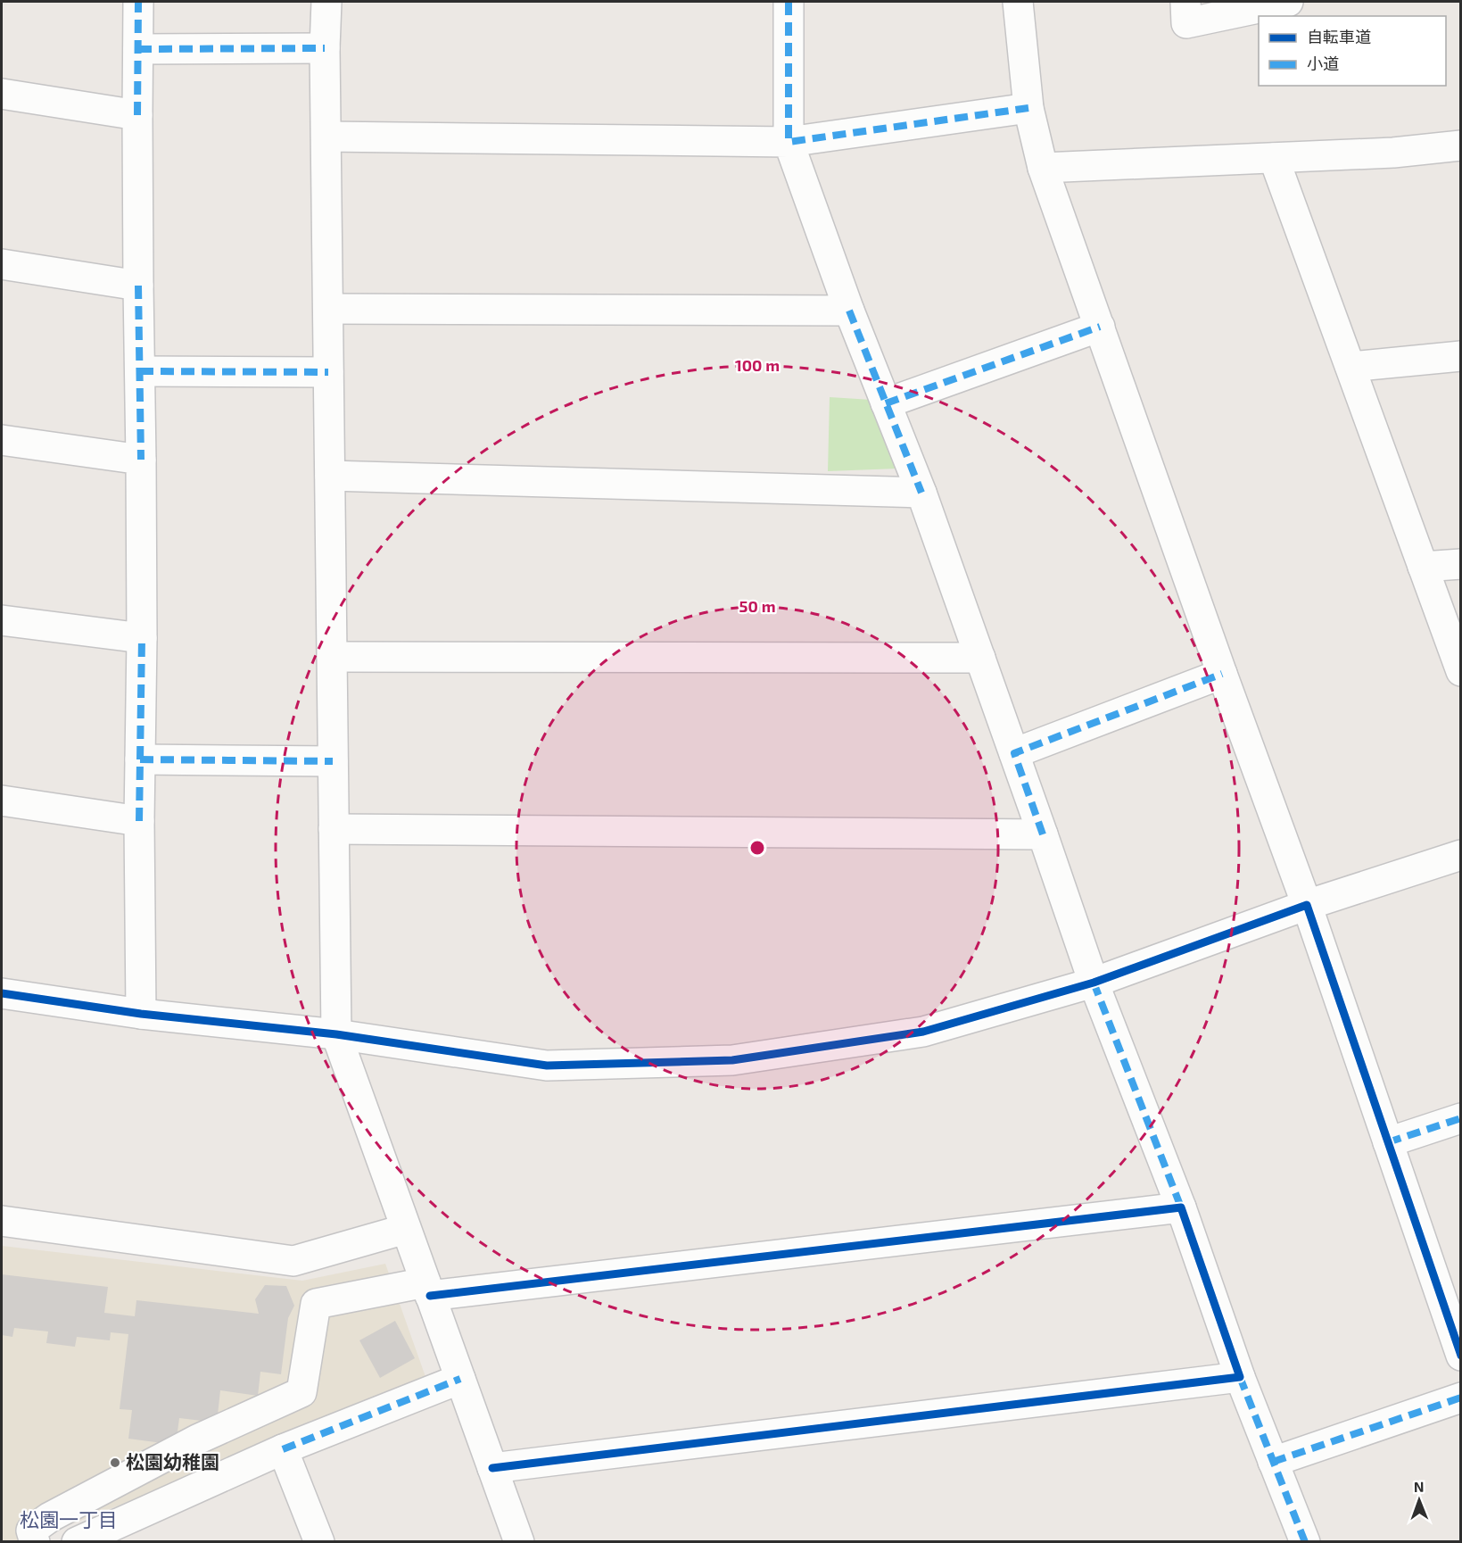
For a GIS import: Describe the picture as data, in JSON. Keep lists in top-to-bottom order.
{
  "districts": ["松園一丁目"],
  "places": ["松園幼稚園"],
  "legend": ["自転車道", "小道"],
  "north": "top",
  "rings": ["100 m", "50 m"]
}
